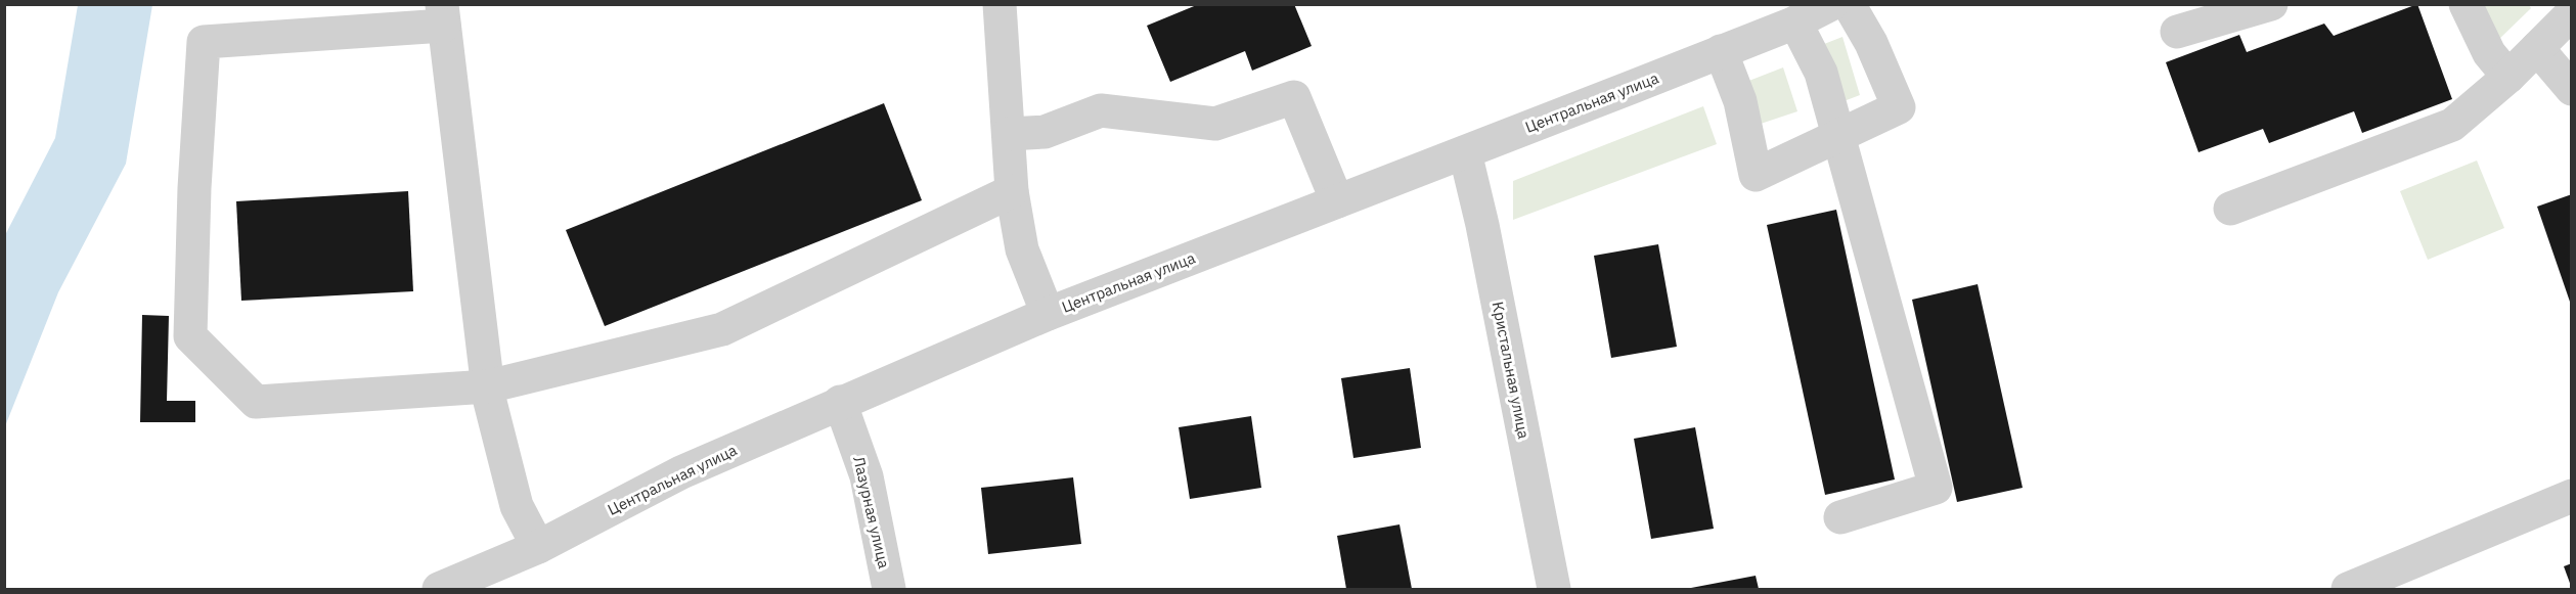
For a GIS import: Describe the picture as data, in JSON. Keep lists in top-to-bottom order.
{
  "streets": {
    "street": ["Центральная улица", "Кристальная улица", "Лазурная улица"]
  },
  "crossings": [
    ["Центральная улица", "Кристальная улица"],
    ["Центральная улица", "Лазурная улица"]
  ]
}
